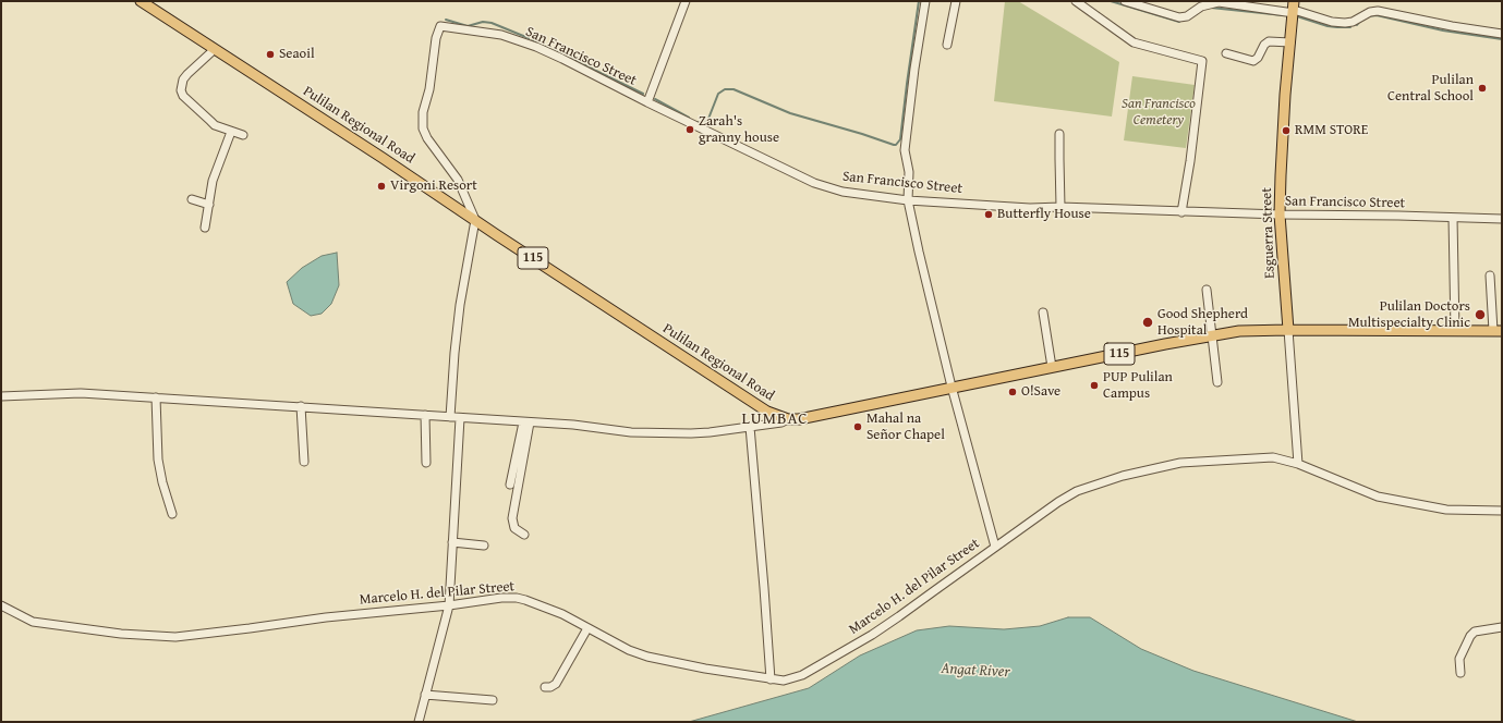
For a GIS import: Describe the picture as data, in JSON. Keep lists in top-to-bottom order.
{
  "streets": {
    "main road": ["Pulilan Regional Road", "Esguerra Street", "115"],
    "street": ["San Francisco Street", "Marcelo H. del Pilar Street"]
  },
  "crossings": [
    ["San Francisco Street", "Pulilan Regional Road"],
    ["San Francisco Street", "Esguerra Street"],
    ["Pulilan Regional Road", "Esguerra Street"],
    ["Esguerra Street", "Marcelo H. del Pilar Street"]
  ],
  "districts": ["LUMBAC"],
  "water": ["Angat River"],
  "parks": ["San Francisco Cemetery"],
  "places": [
    "Seaoil",
    "Pulilan Central School",
    "Zarah's granny house",
    "RMM STORE",
    "Virgoni Resort",
    "Butterfly House",
    "Pulilan Doctors Multispecialty Clinic",
    "Good Shepherd Hospital",
    "PUP Pulilan Campus",
    "O!Save",
    "Mahal na Señor Chapel"
  ]
}
